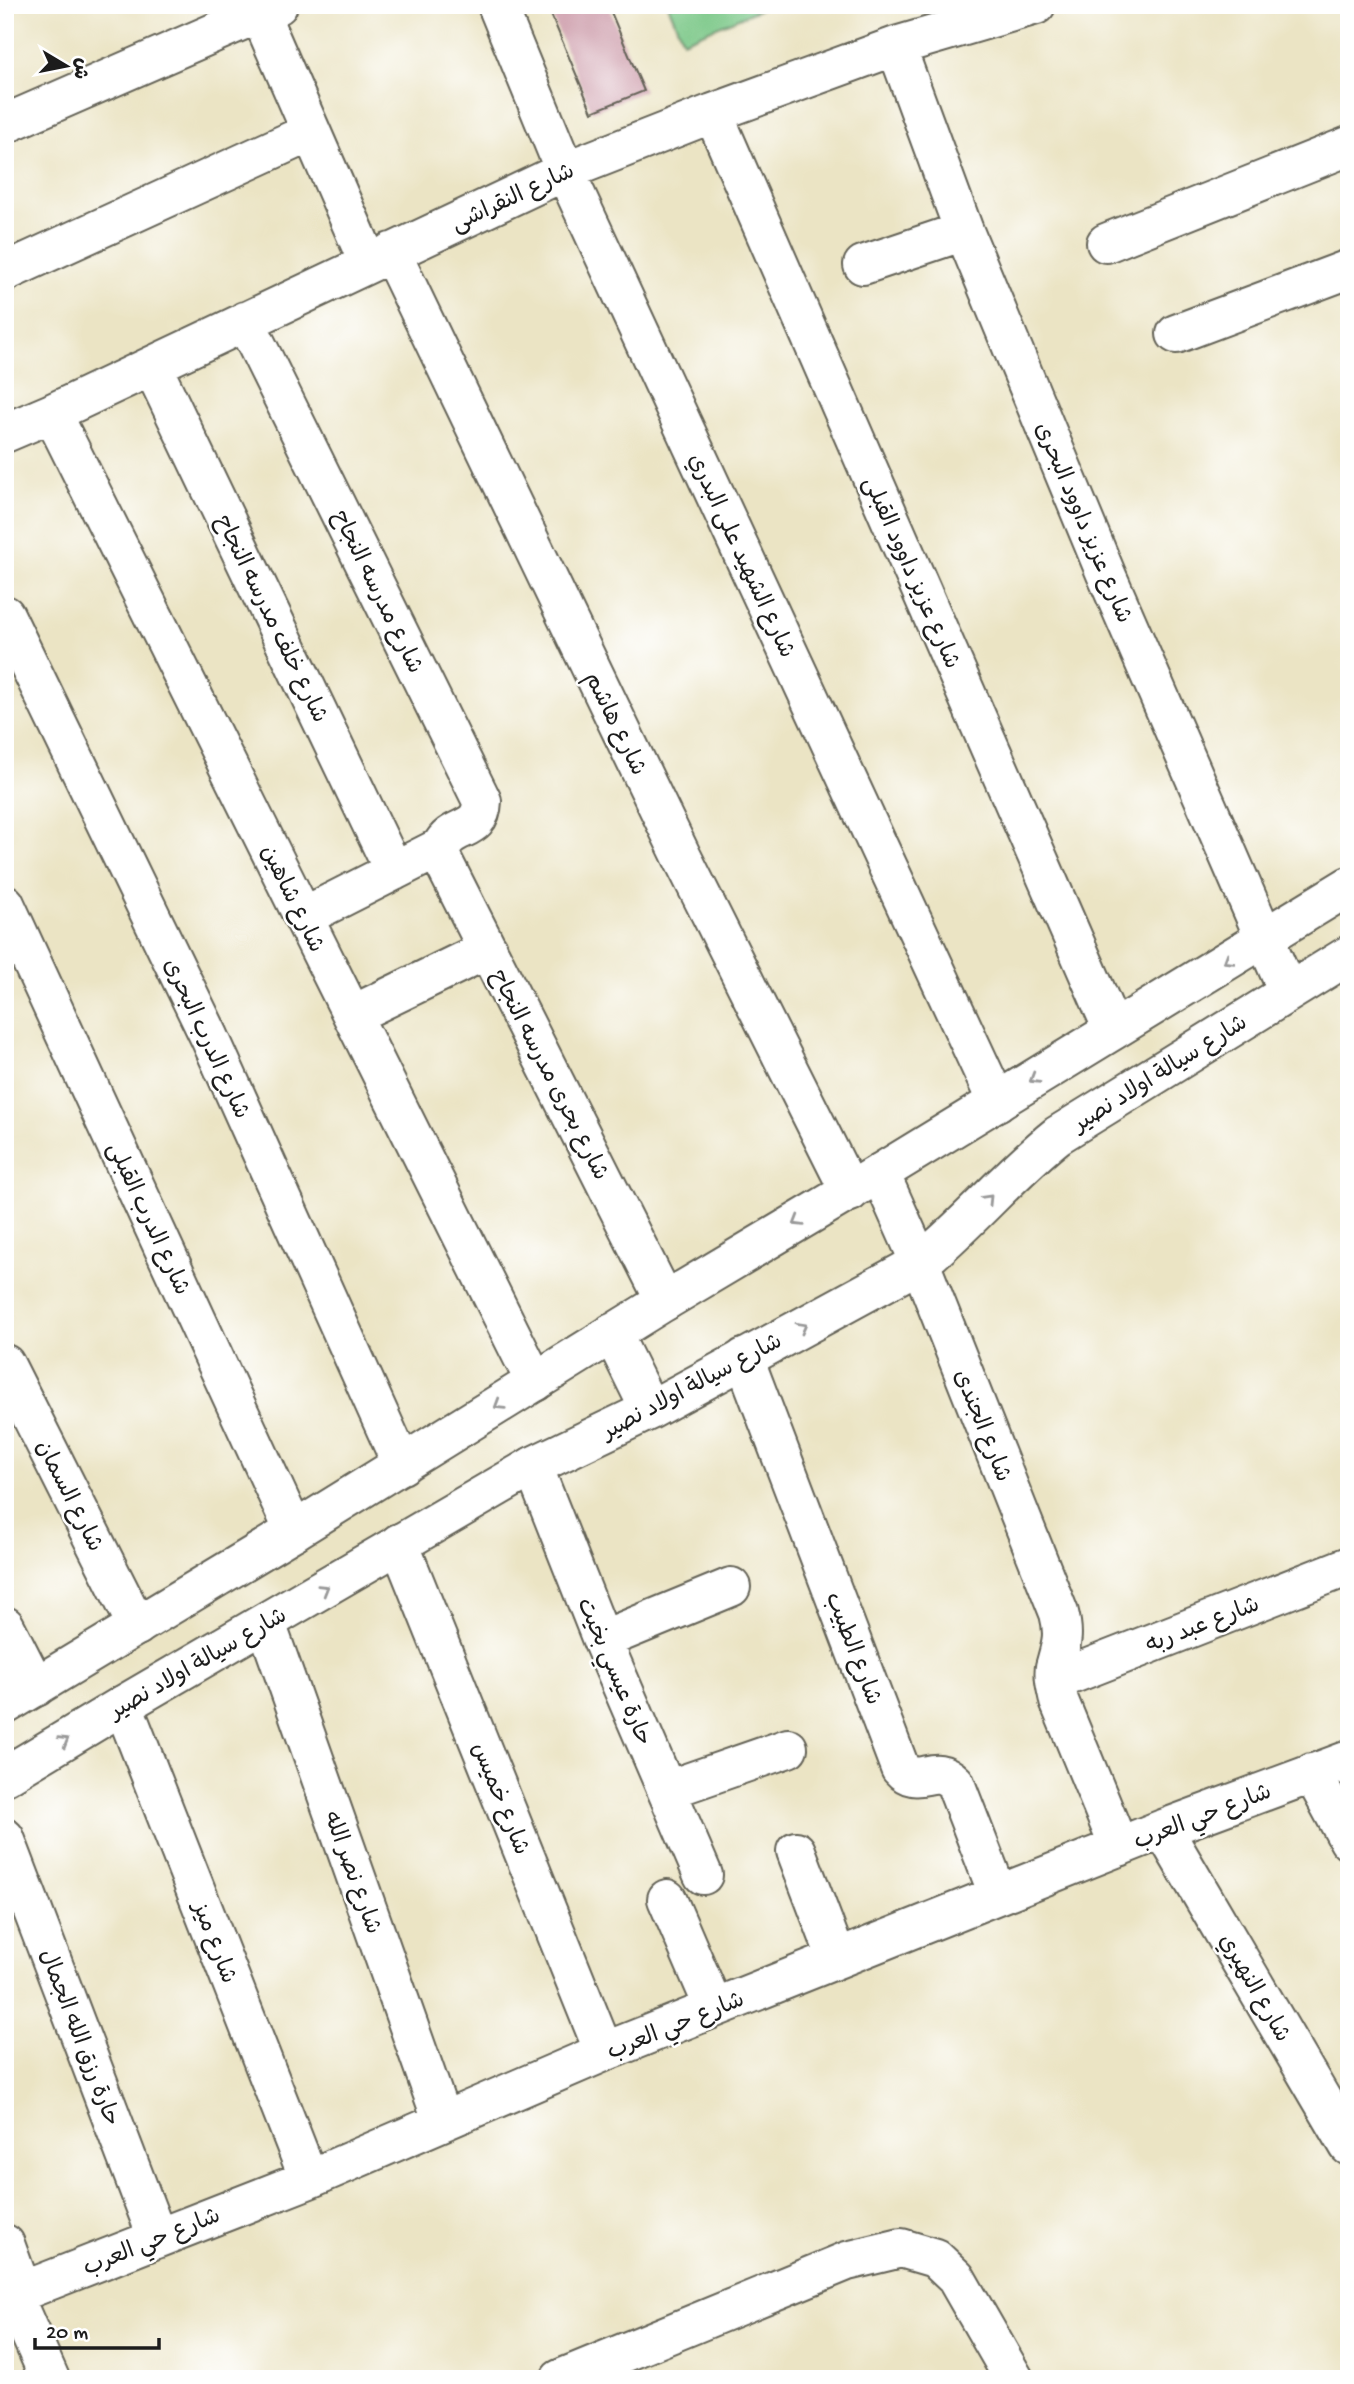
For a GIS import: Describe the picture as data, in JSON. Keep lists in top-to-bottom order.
{
  "streets": {
    "street": [
      "شارع النقراشى",
      "شارع عزيز داوود البحرى",
      "شارع الشهيد على البدري",
      "شارع عزيز داوود القبلى",
      "شارع مدرسه النجاح",
      "شارع خلف مدرسه النجاح",
      "شارع هاشم",
      "شارع شاهين",
      "شارع الدرب البحرى",
      "شارع سيالة اولاد نصير",
      "شارع بحرى مدرسه النجاح",
      "شارع الدرب القبلى",
      "شارع الجندى",
      "شارع السمان",
      "شارع عبد ربه",
      "شارع الطبيب",
      "حارة عيسي بخيت",
      "شارع خميس",
      "شارع حي العرب",
      "شارع نصر الله",
      "شارع ميز",
      "شارع النهيري",
      "حارة رزق الله الجمال"
    ]
  },
  "crossings": [
    ["شارع النقراشى", "شارع عزيز داوود البحرى"],
    ["شارع النقراشى", "شارع الشهيد على البدري"],
    ["شارع النقراشى", "شارع عزيز داوود القبلى"],
    ["شارع النقراشى", "شارع مدرسه النجاح"],
    ["شارع النقراشى", "شارع خلف مدرسه النجاح"],
    ["شارع النقراشى", "شارع هاشم"],
    ["شارع النقراشى", "شارع شاهين"],
    ["شارع عزيز داوود البحرى", "شارع سيالة اولاد نصير"],
    ["شارع مدرسه النجاح", "شارع خلف مدرسه النجاح"],
    ["شارع مدرسه النجاح", "شارع شاهين"],
    ["شارع مدرسه النجاح", "شارع بحرى مدرسه النجاح"],
    ["شارع هاشم", "شارع الجندى"],
    ["شارع سيالة اولاد نصير", "شارع الجندى"],
    ["شارع سيالة اولاد نصير", "شارع الطبيب"],
    ["شارع سيالة اولاد نصير", "حارة عيسي بخيت"],
    ["شارع سيالة اولاد نصير", "شارع خميس"],
    ["شارع سيالة اولاد نصير", "شارع نصر الله"],
    ["شارع سيالة اولاد نصير", "شارع ميز"],
    ["شارع الجندى", "شارع عبد ربه"],
    ["شارع الطبيب", "شارع حي العرب"],
    ["شارع خميس", "شارع حي العرب"],
    ["شارع حي العرب", "شارع نصر الله"],
    ["شارع حي العرب", "شارع ميز"],
    ["شارع حي العرب", "شارع النهيري"],
    ["شارع حي العرب", "حارة رزق الله الجمال"]
  ],
  "scale_bar": "20 m",
  "north": "right"
}
